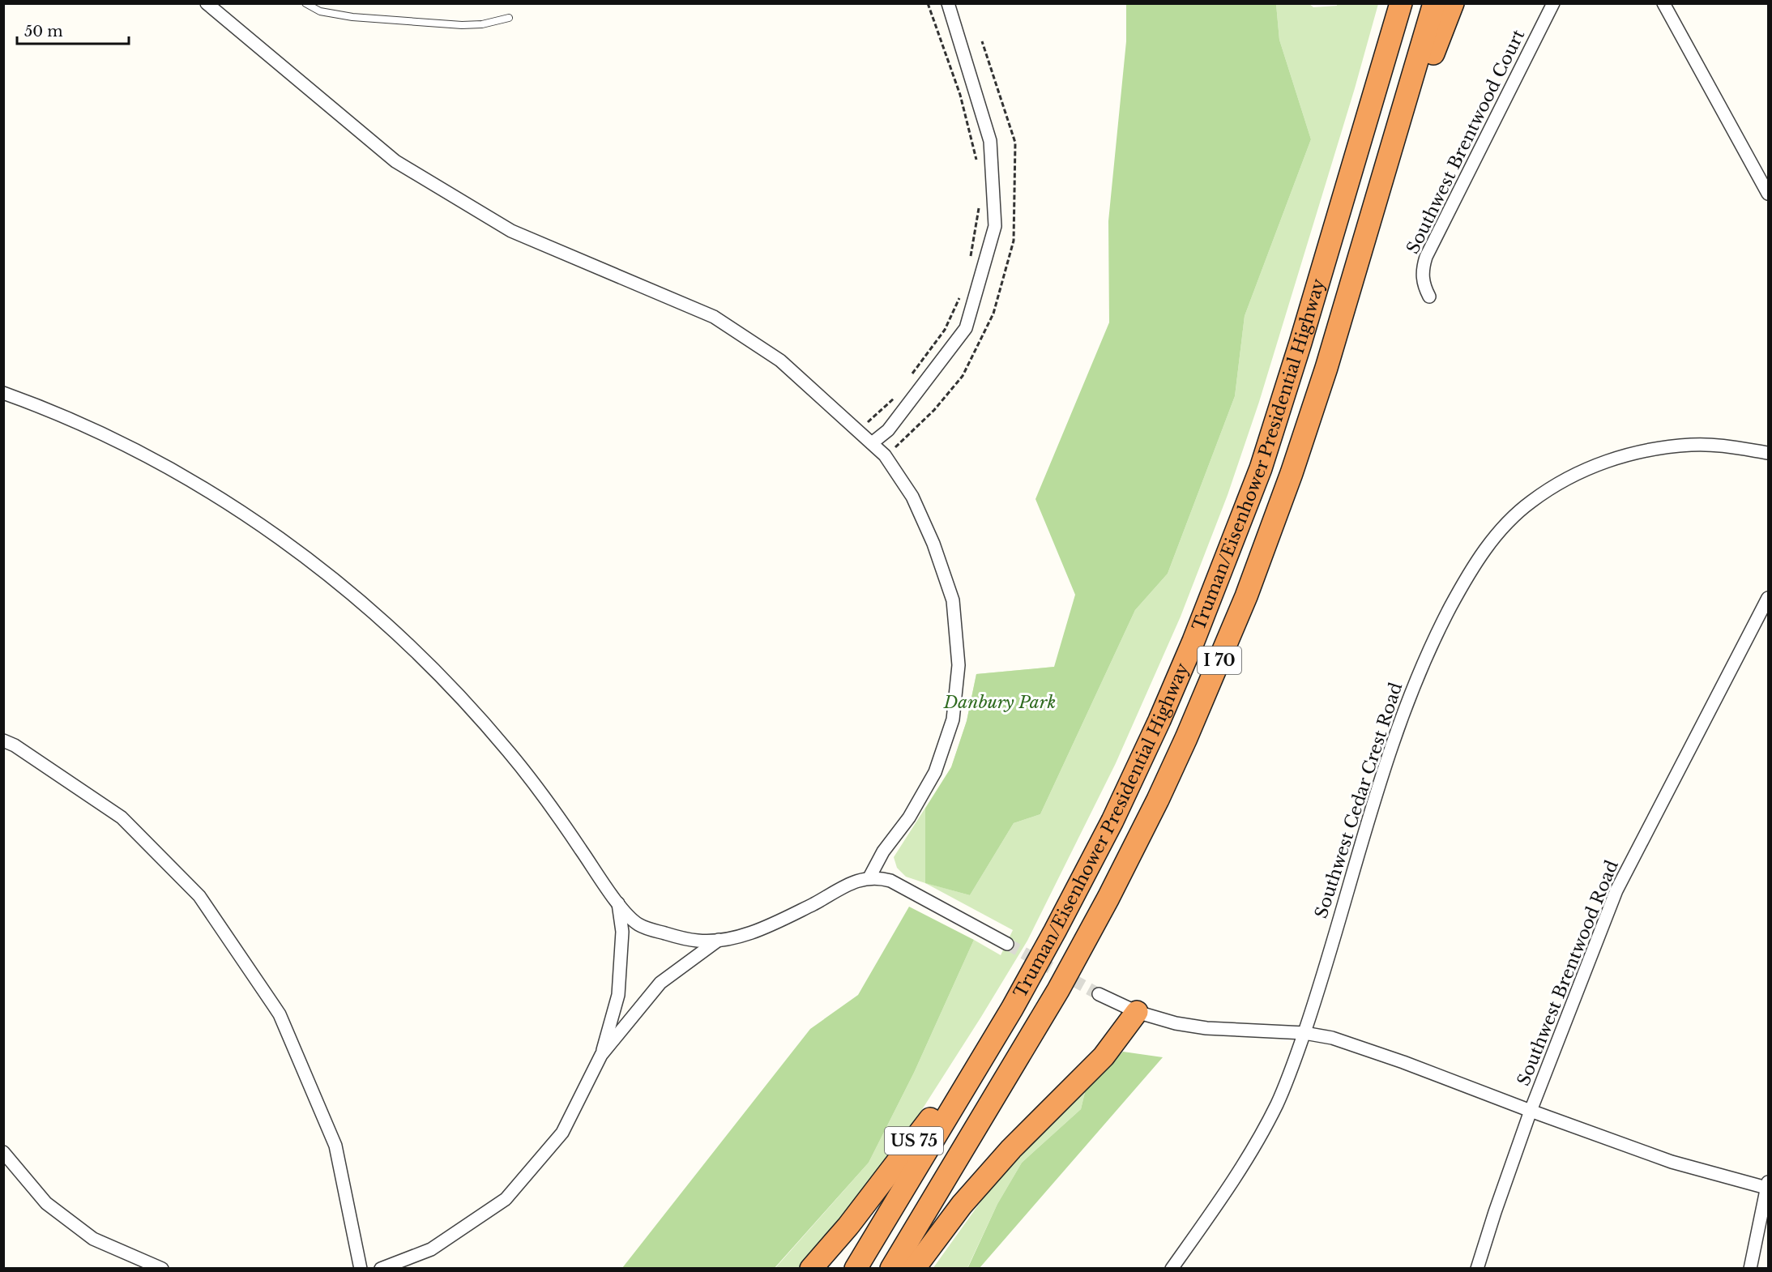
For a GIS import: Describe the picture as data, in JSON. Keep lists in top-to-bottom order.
{
  "streets": {
    "highway": ["Truman/Eisenhower Presidential Highway", "I 70", "US 75"],
    "street": ["Southwest Brentwood Court", "Southwest Cedar Crest Road", "Southwest Brentwood Road"]
  },
  "crossings": [
    ["Truman/Eisenhower Presidential Highway", "US 75"]
  ],
  "parks": ["Danbury Park"],
  "scale_bar": "50 m"
}
